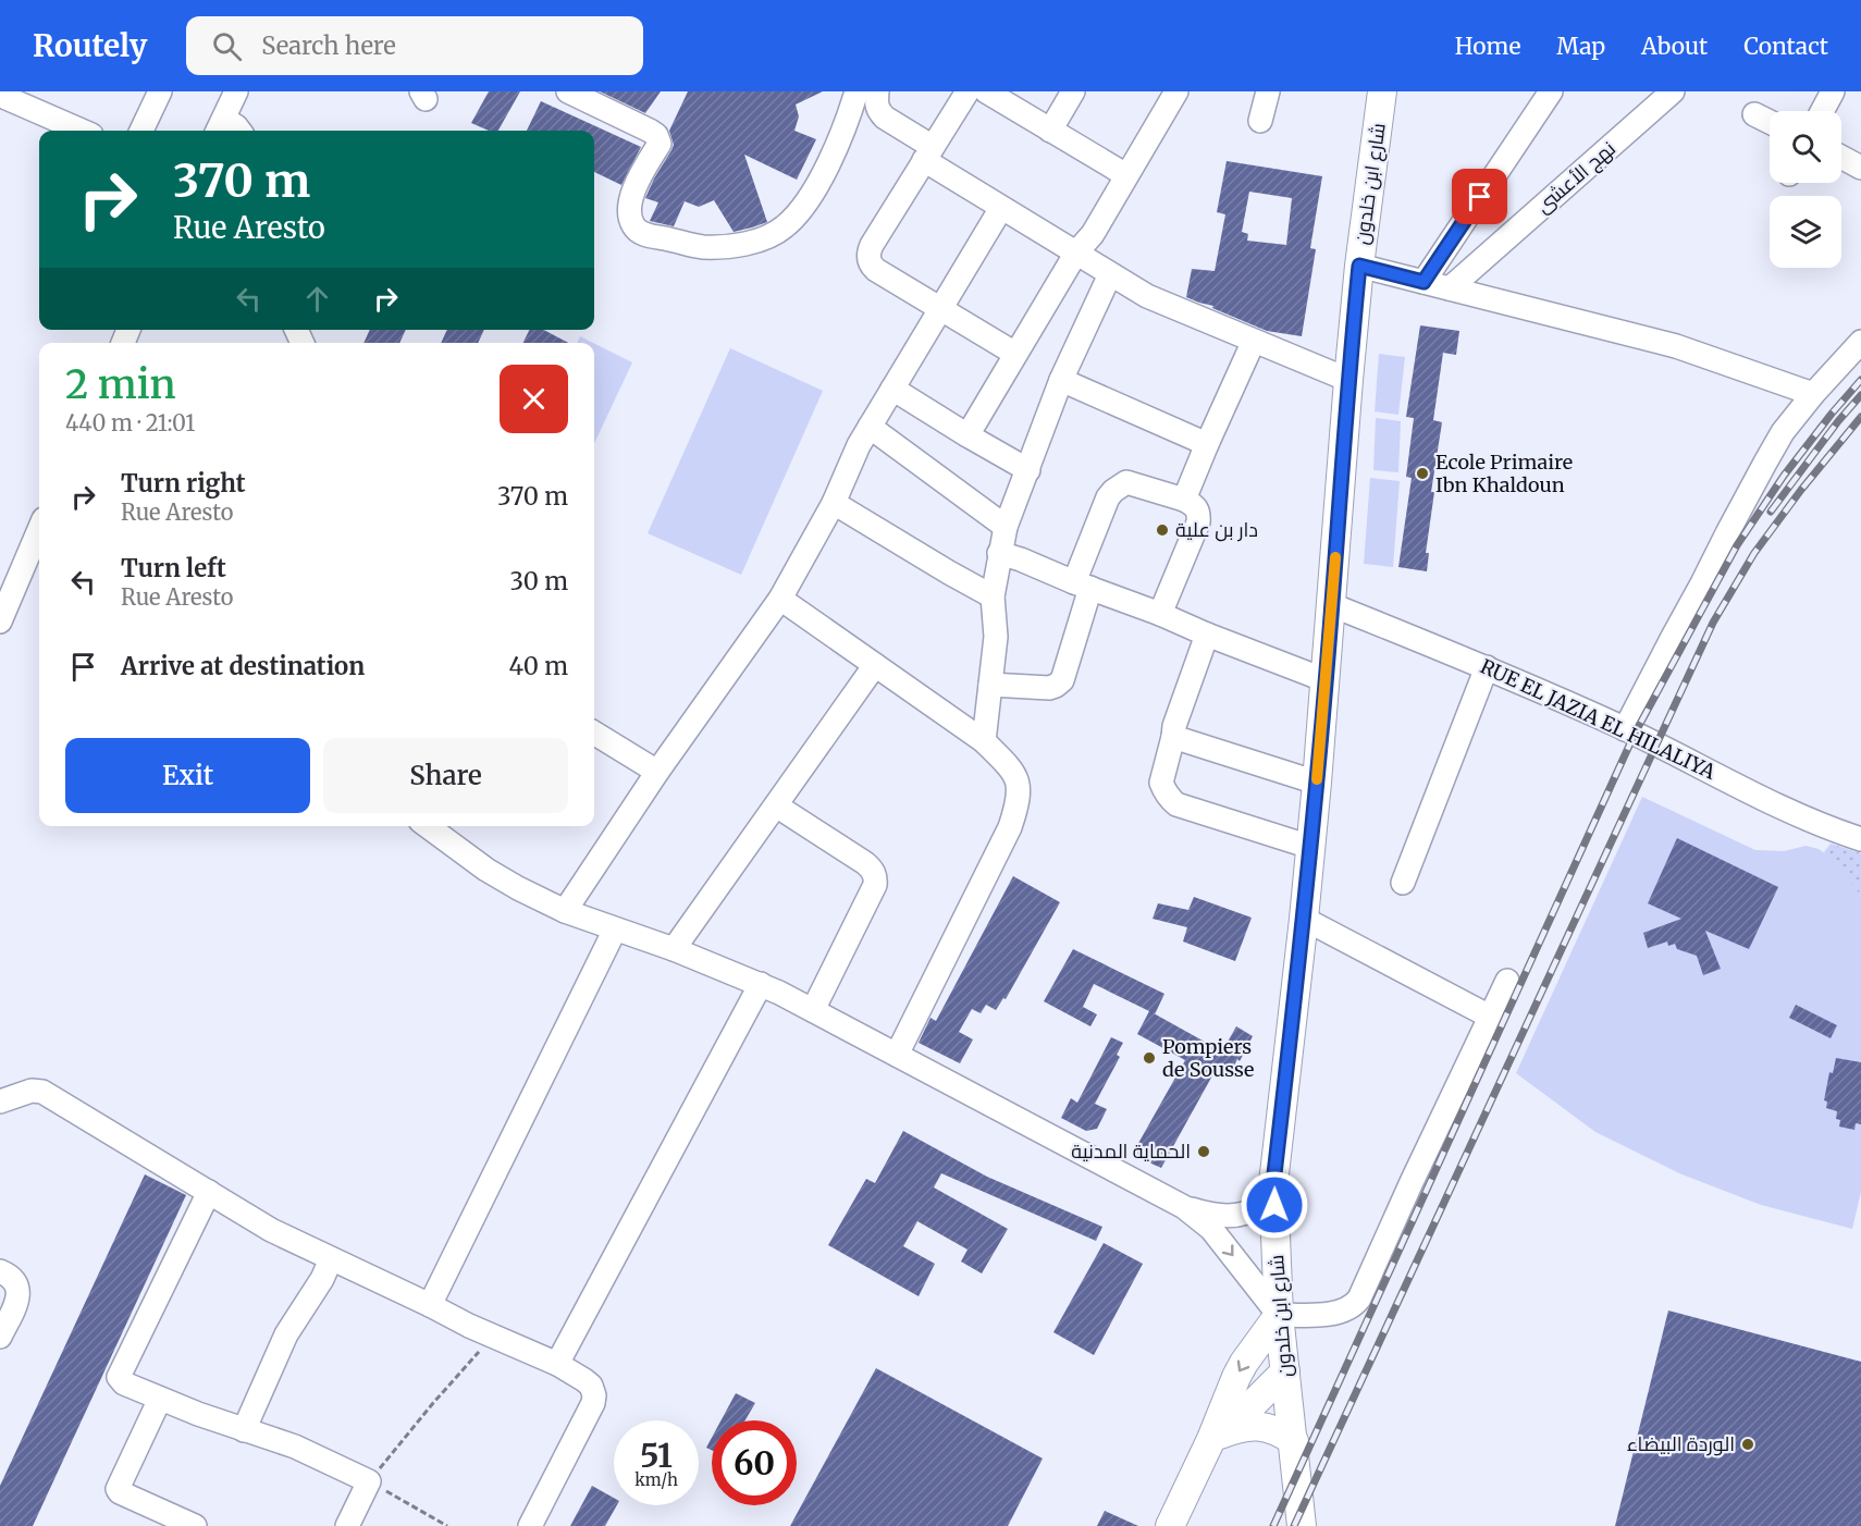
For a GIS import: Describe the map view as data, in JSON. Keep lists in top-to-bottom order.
{
  "streets": {
    "main road": ["شارع ابن خلدون"],
    "street": ["نهج الأعشى", "RUE EL JAZIA EL HILALIYA"]
  },
  "crossings": [
    ["شارع ابن خلدون", "RUE EL JAZIA EL HILALIYA"]
  ],
  "places": [
    "Ecole Primaire Ibn Khaldoun",
    "دار بن علية",
    "Pompiers de Sousse",
    "الحماية المدنية",
    "الوردة البيضاء"
  ],
  "page": {
    "header": "Routely",
    "search": "Search here",
    "nav": [
      "Home",
      "Map",
      "About",
      "Contact"
    ],
    "turn": ["370 m", "Rue Aresto"],
    "heading": ["2 min", "440 m · 21:01"],
    "list": [
      {
        "name": "Turn right",
        "note": "Rue Aresto",
        "value": "370 m"
      },
      {
        "name": "Turn left",
        "note": "Rue Aresto",
        "value": "30 m"
      },
      {
        "name": "Arrive at destination",
        "value": "40 m"
      }
    ],
    "buttons": ["Exit", "Share"],
    "speed": "51 km/h",
    "limit": "60"
  }
}
